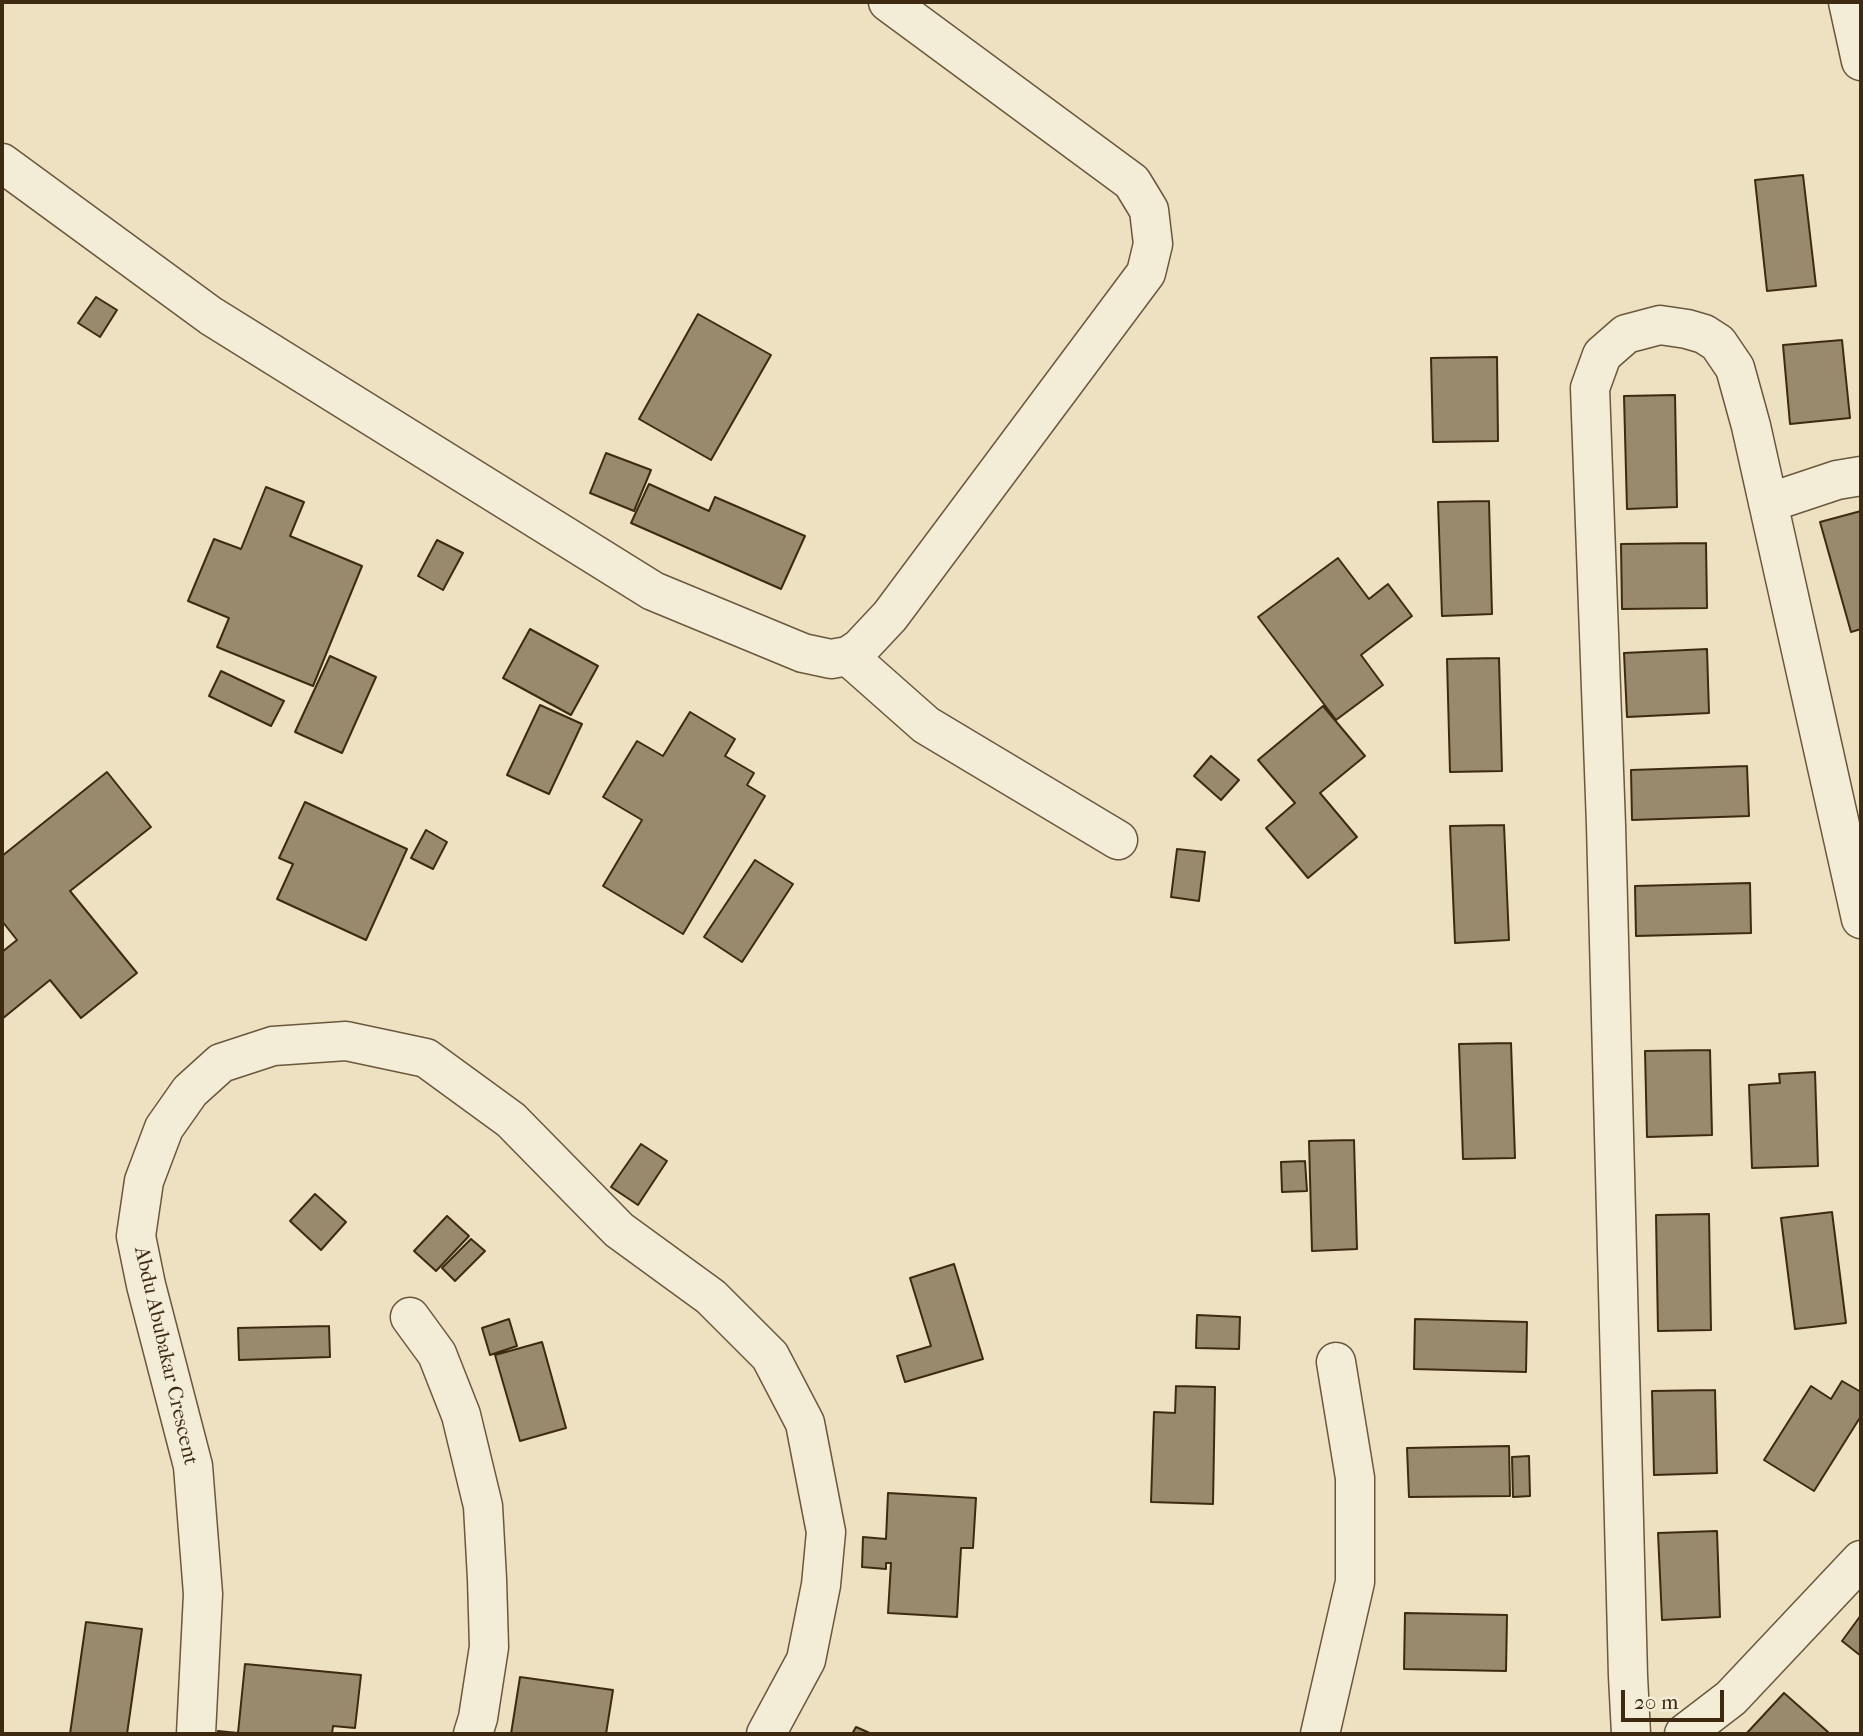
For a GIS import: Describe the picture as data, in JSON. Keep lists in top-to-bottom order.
{
  "streets": {
    "street": ["Abdu Abubakar Crescent"]
  },
  "scale_bar": "20 m"
}
